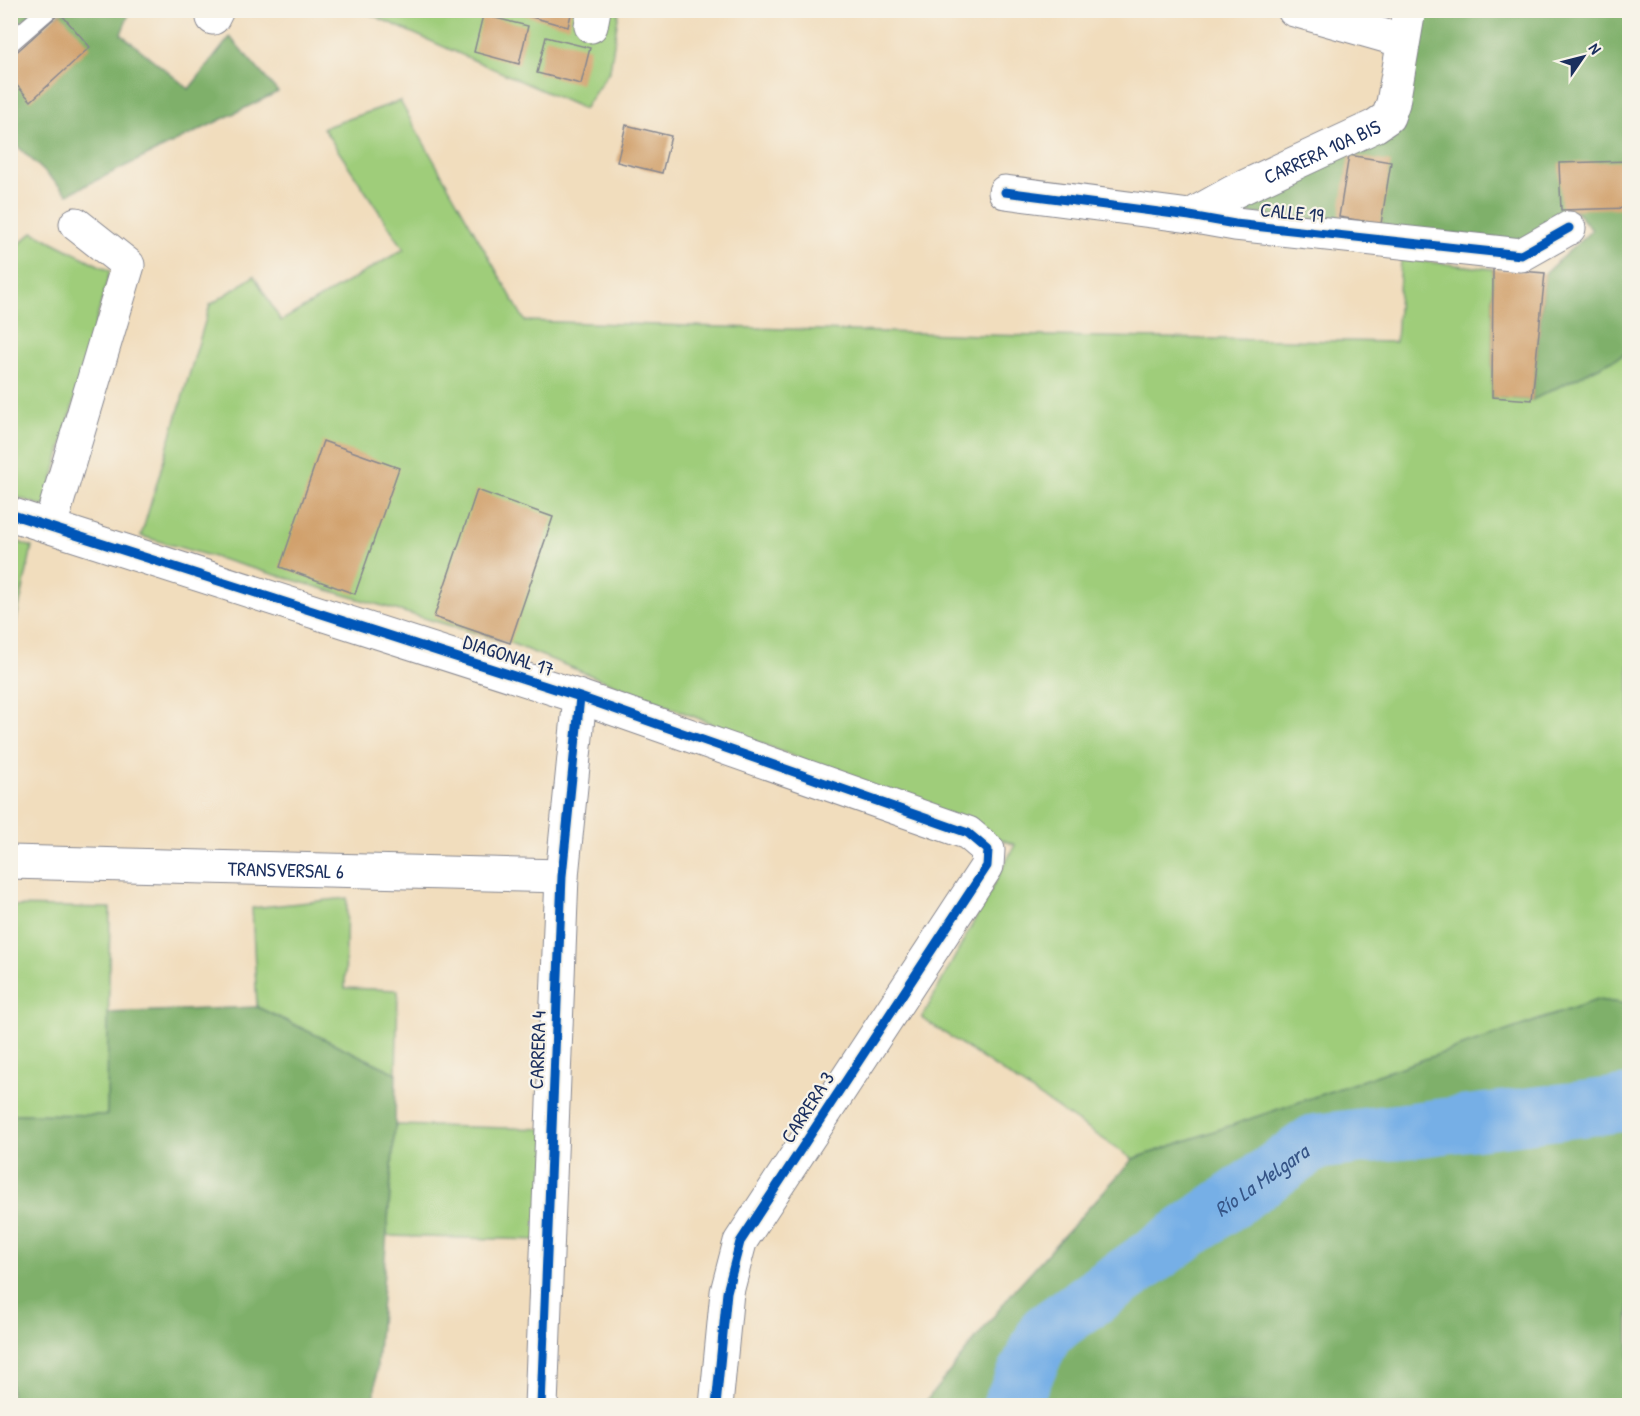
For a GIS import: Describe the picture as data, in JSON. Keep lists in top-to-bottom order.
{
  "streets": {
    "street": [
      "CARRERA 10A BIS",
      "CALLE 19",
      "DIAGONAL 17",
      "TRANSVERSAL 6",
      "CARRERA 4",
      "CARRERA 3"
    ]
  },
  "crossings": [
    ["CARRERA 10A BIS", "CALLE 19"],
    ["DIAGONAL 17", "CARRERA 4"],
    ["DIAGONAL 17", "CARRERA 3"],
    ["TRANSVERSAL 6", "CARRERA 4"]
  ],
  "water": ["Río La Melgara"],
  "north": "top right"
}
